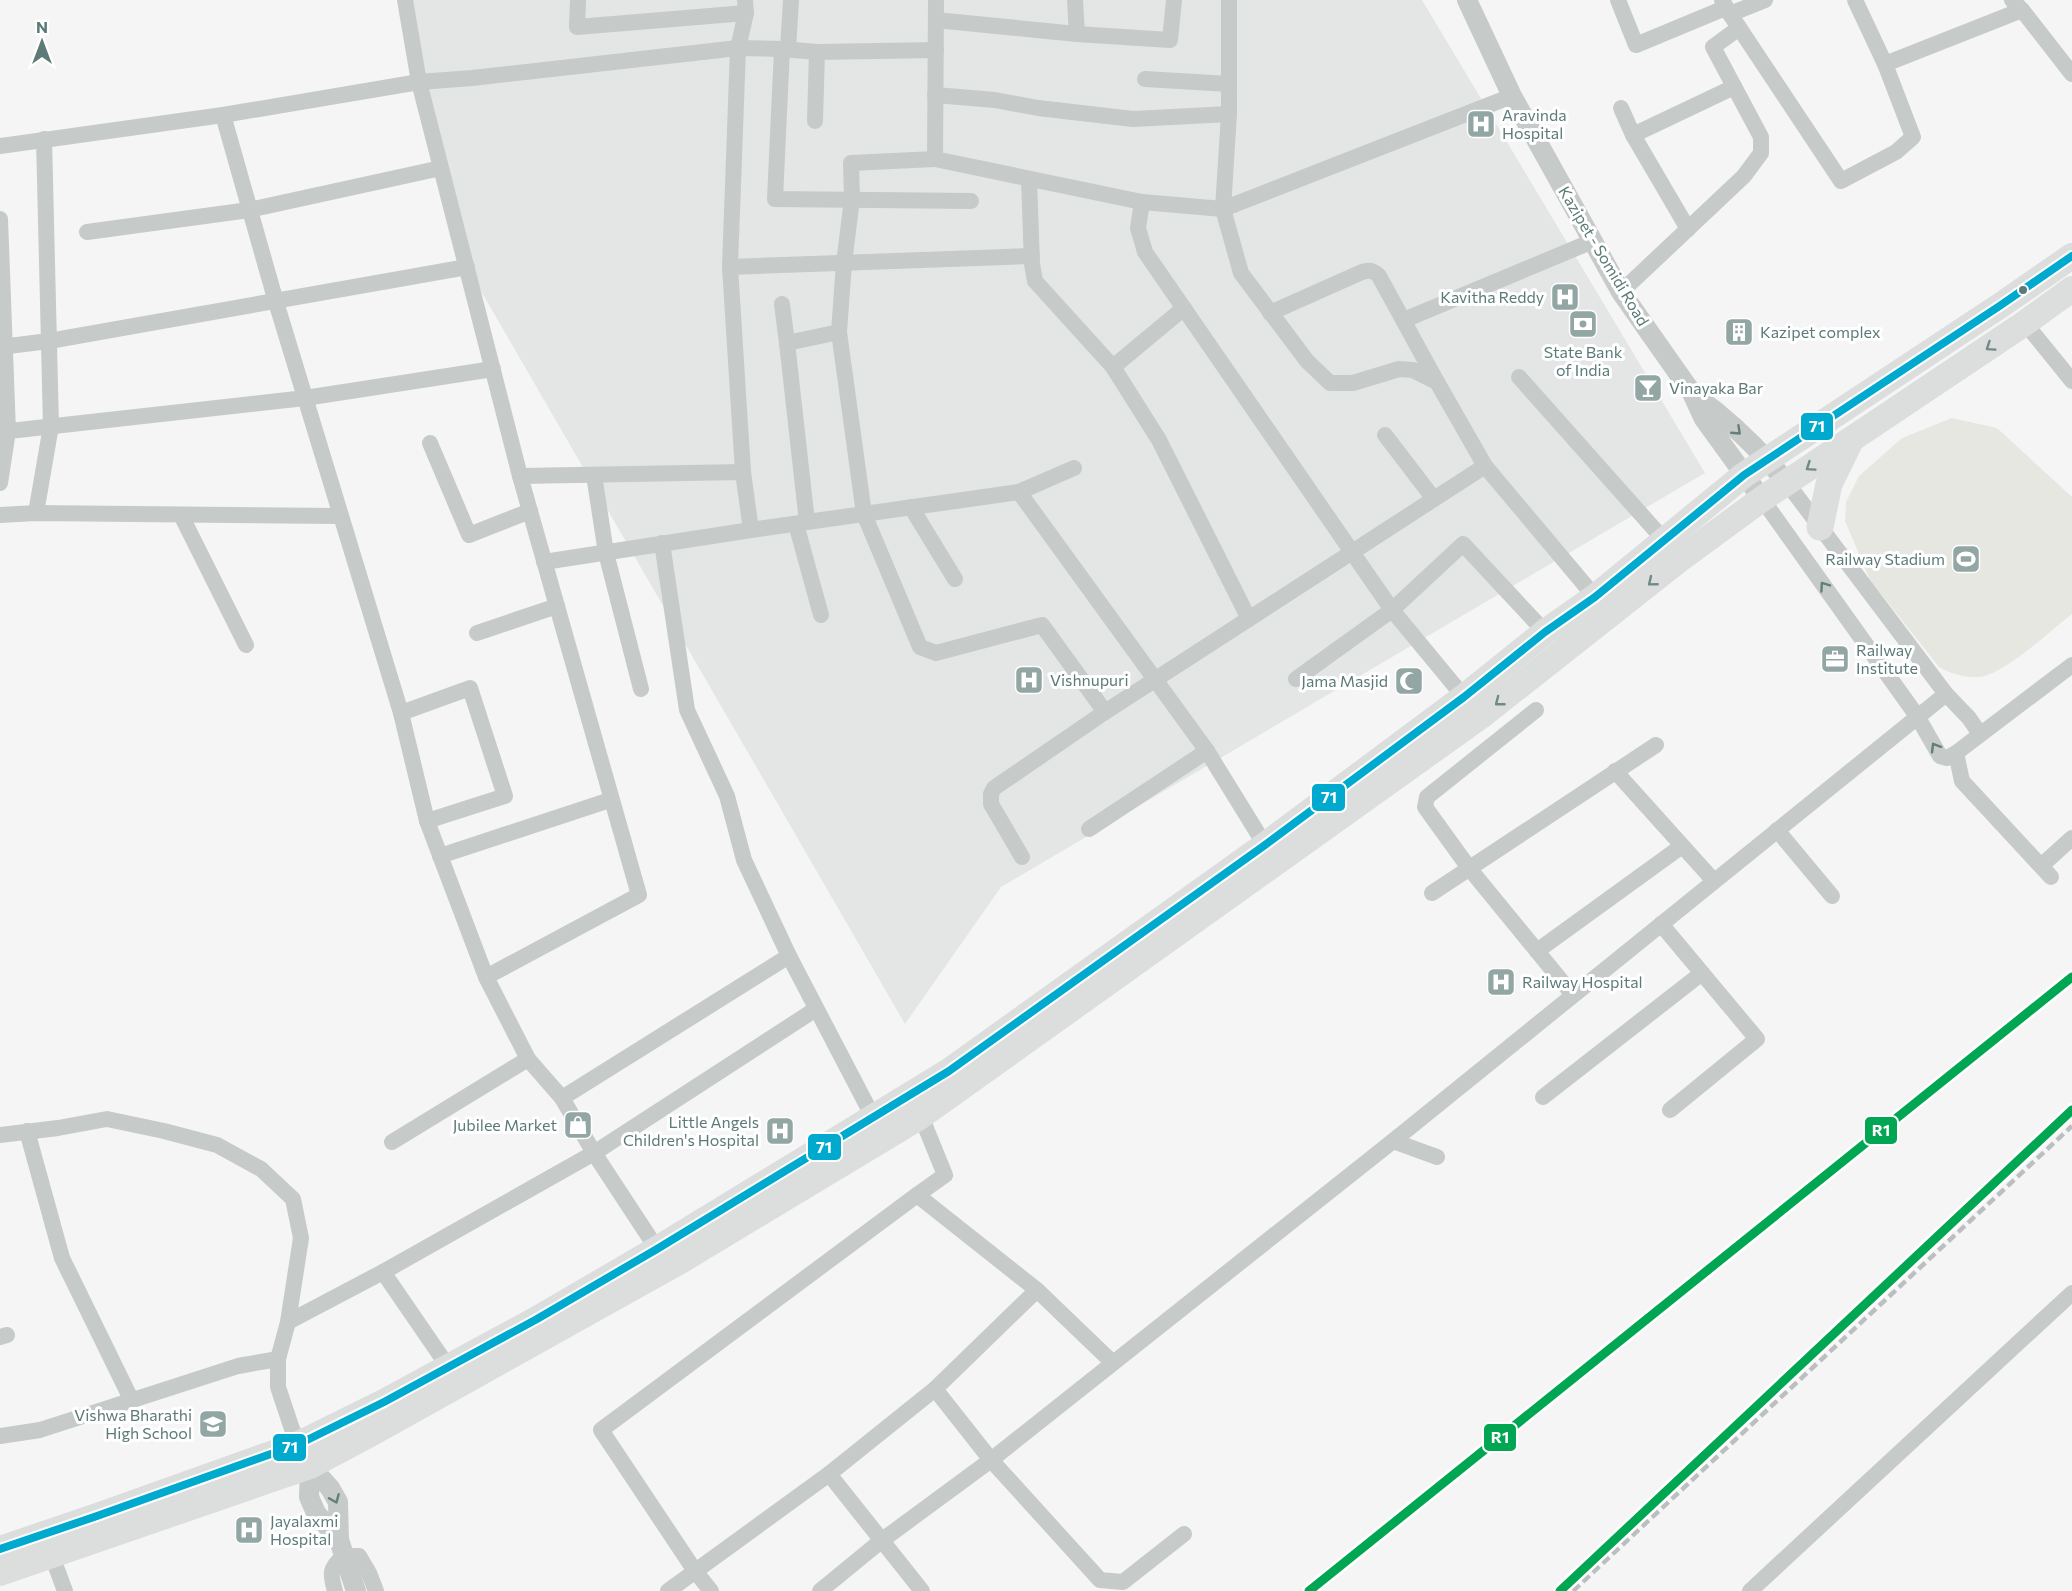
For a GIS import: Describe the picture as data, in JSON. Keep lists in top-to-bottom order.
{
  "streets": {
    "street": ["Kazipet - Somidi Road"]
  },
  "places": {
    "hospital": [
      "Aravinda Hospital",
      "Kavitha Reddy",
      "Vishnupuri",
      "Railway Hospital",
      "Little Angels Children's Hospital",
      "Jayalaxmi Hospital"
    ],
    "bank": ["State Bank of India"],
    "building": ["Kazipet complex"],
    "bar": ["Vinayaka Bar"],
    "sports": ["Railway Stadium"],
    "office": ["Railway Institute"],
    "mosque": ["Jama Masjid"],
    "shop": ["Jubilee Market"],
    "school or university": ["Vishwa Bharathi High School"]
  },
  "lines": ["transit line 71", "transit line R1"],
  "north": "top"
}
